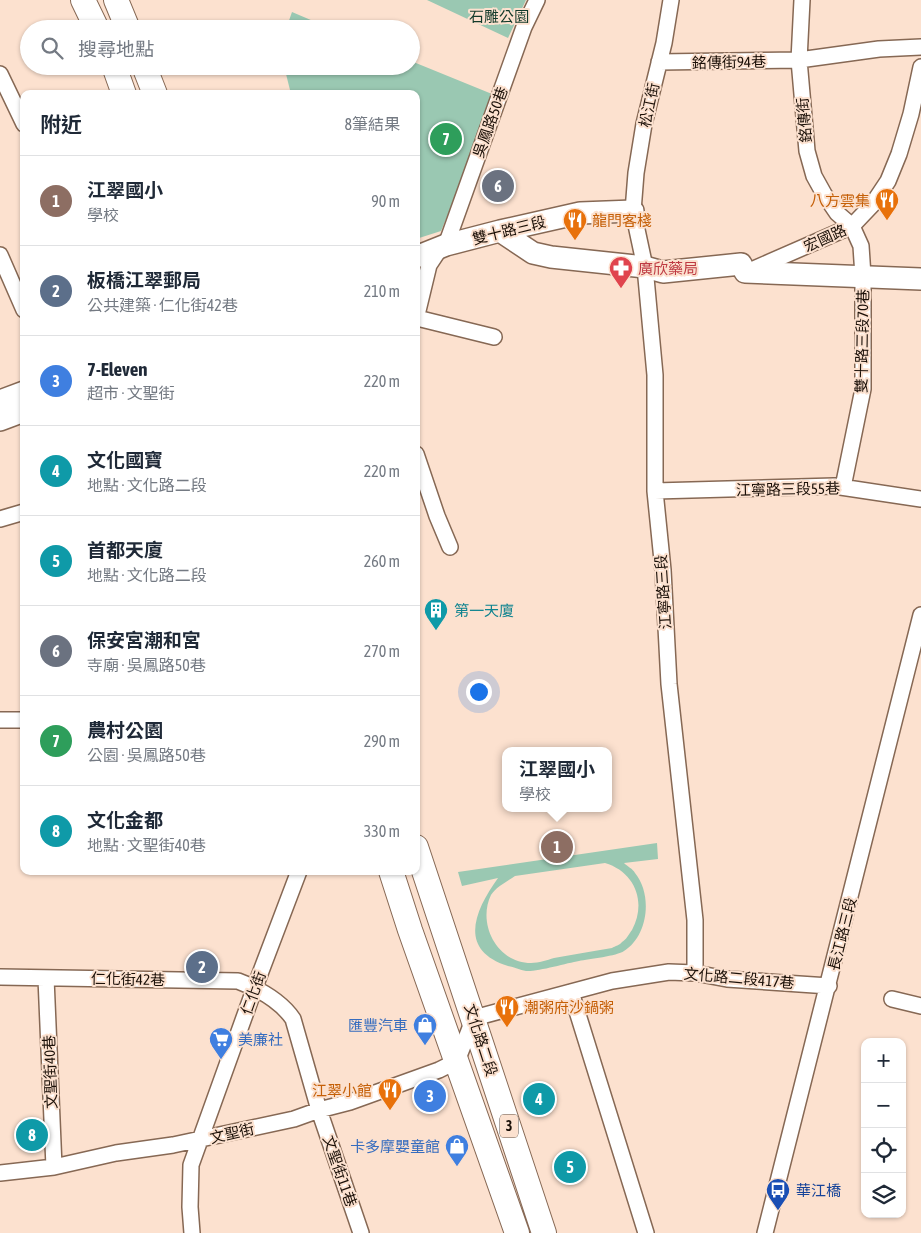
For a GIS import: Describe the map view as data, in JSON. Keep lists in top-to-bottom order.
{
  "streets": {
    "main road": ["文化路二段", "3"],
    "street": [
      "銘傳街94巷",
      "松江街",
      "銘傳街",
      "吳鳳路50巷",
      "雙十路三段",
      "宏國路",
      "雙十路三段70巷",
      "江寧路三段55巷",
      "江寧路三段",
      "長江路三段",
      "文化路二段417巷",
      "仁化街42巷",
      "仁化街",
      "文聖街40巷",
      "文聖街",
      "文聖街11巷"
    ]
  },
  "crossings": [
    ["銘傳街94巷", "松江街"],
    ["銘傳街94巷", "銘傳街"],
    ["松江街", "雙十路三段"],
    ["松江街", "江寧路三段"],
    ["銘傳街", "宏國路"],
    ["銘傳街", "雙十路三段70巷"],
    ["吳鳳路50巷", "雙十路三段"],
    ["雙十路三段", "江寧路三段"],
    ["宏國路", "雙十路三段70巷"],
    ["雙十路三段70巷", "江寧路三段55巷"],
    ["江寧路三段55巷", "江寧路三段"],
    ["江寧路三段", "文化路二段417巷"],
    ["長江路三段", "文化路二段417巷"],
    ["文化路二段417巷", "文化路二段"],
    ["仁化街42巷", "仁化街"],
    ["仁化街42巷", "文聖街40巷"],
    ["仁化街42巷", "文聖街"],
    ["仁化街42巷", "文聖街11巷"],
    ["仁化街", "文聖街"],
    ["文化路二段", "文聖街"],
    ["文聖街40巷", "文聖街"],
    ["文聖街", "文聖街11巷"]
  ],
  "parks": ["石雕公園"],
  "places": {
    "restaurant": [
      "八方雲集",
      "龍門客棧",
      "潮粥府沙鍋粥",
      "江翠小館"
    ],
    "pharmacy": ["廣欣藥局"],
    "building": ["第一天廈"],
    "shop": ["匯豐汽車", "卡多摩嬰童館"],
    "supermarket": ["美廉社"],
    "bus stop": ["華江橋"]
  },
  "page": {
    "search": "搜尋地點",
    "heading": ["附近", "8筆結果"],
    "pins": [
      "7",
      "6",
      "1",
      "2",
      "3",
      "4",
      "8",
      "5"
    ],
    "list": [
      {
        "mark": "1",
        "name": "江翠國小",
        "note": "學校",
        "value": "90 m"
      },
      {
        "mark": "2",
        "name": "板橋江翠郵局",
        "note": "公共建築 · 仁化街42巷",
        "value": "210 m"
      },
      {
        "mark": "3",
        "name": "7-Eleven",
        "note": "超市 · 文聖街",
        "value": "220 m"
      },
      {
        "mark": "4",
        "name": "文化國寶",
        "note": "地點 · 文化路二段",
        "value": "220 m"
      },
      {
        "mark": "5",
        "name": "首都天廈",
        "note": "地點 · 文化路二段",
        "value": "260 m"
      },
      {
        "mark": "6",
        "name": "保安宮潮和宮",
        "note": "寺廟 · 吳鳳路50巷",
        "value": "270 m"
      },
      {
        "mark": "7",
        "name": "農村公園",
        "note": "公園 · 吳鳳路50巷",
        "value": "290 m"
      },
      {
        "mark": "8",
        "name": "文化金都",
        "note": "地點 · 文聖街40巷",
        "value": "330 m"
      }
    ],
    "popup": ["江翠國小", "學校"],
    "map_buttons": ["+", "−"]
  }
}
